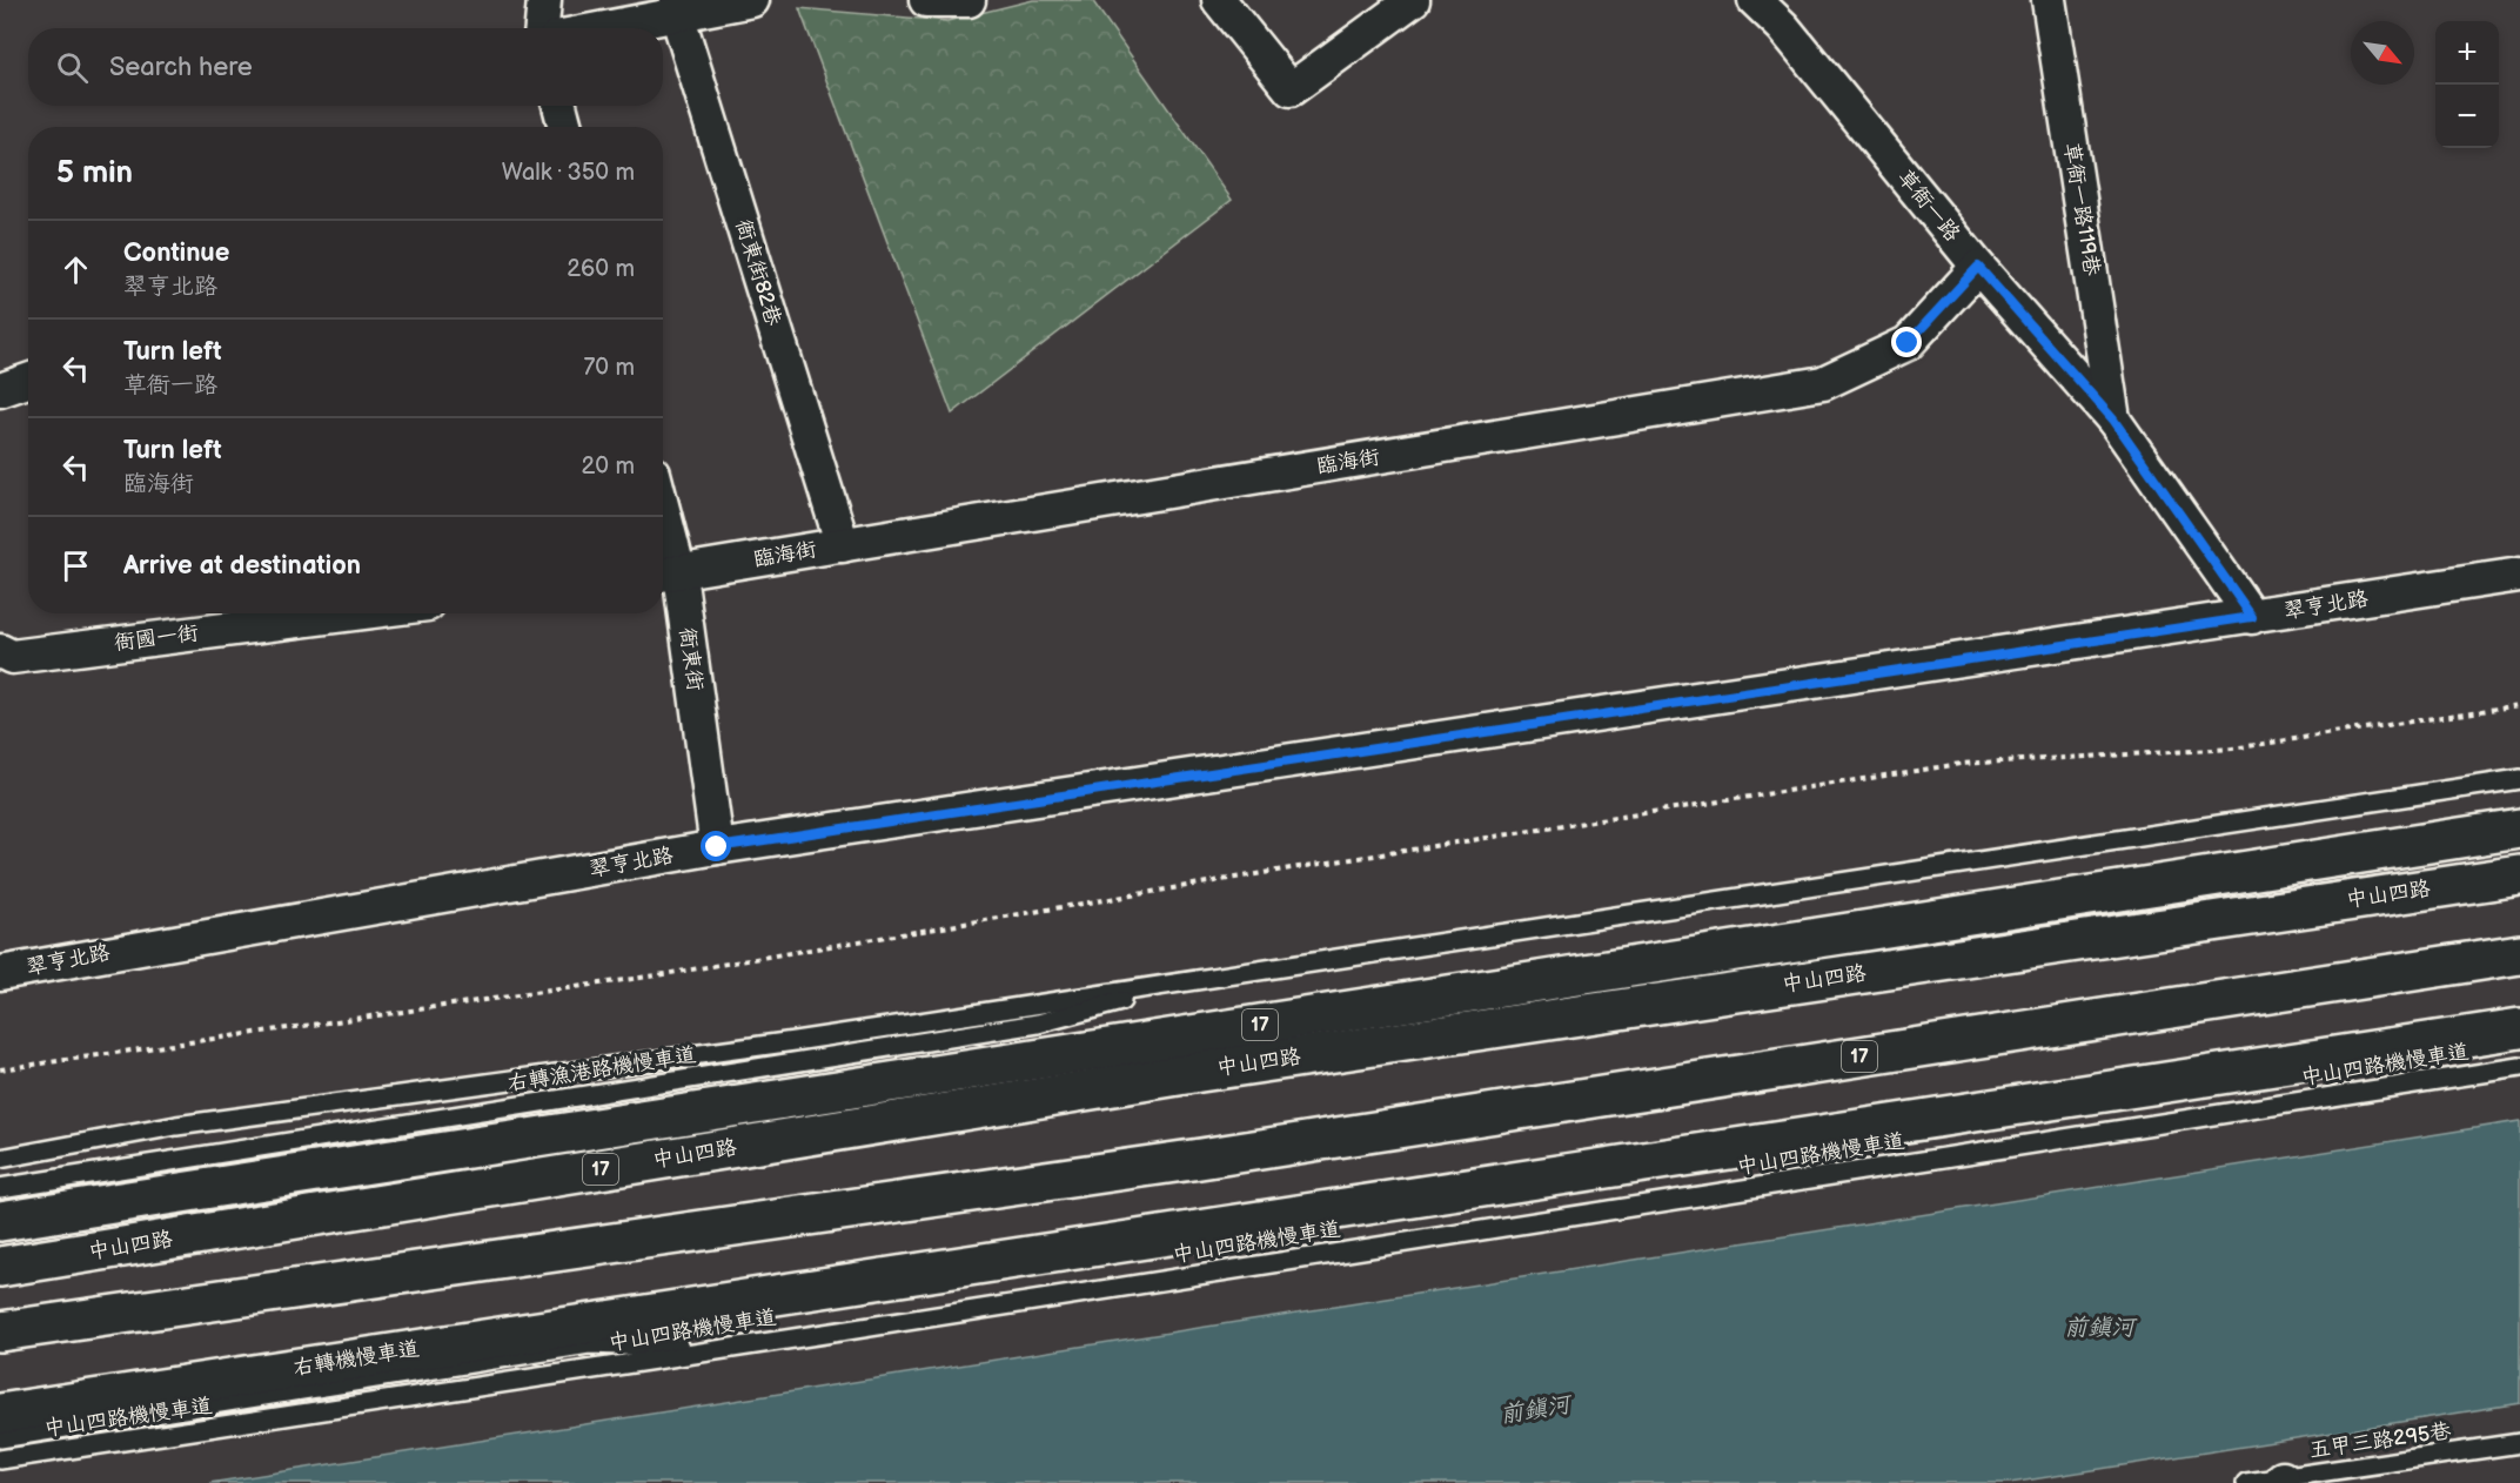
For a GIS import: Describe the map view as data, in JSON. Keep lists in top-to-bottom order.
{
  "streets": {
    "main road": ["中山四路", "17"],
    "street": [
      "草衙一路",
      "草衙一路119巷",
      "衙東街82巷",
      "臨海街",
      "翠亨北路",
      "衙國一街",
      "衙東街"
    ],
    "lane": [
      "中山四路機慢車道",
      "右轉漁港路機慢車道",
      "右轉機慢車道",
      "五甲三路295巷"
    ]
  },
  "crossings": [
    ["草衙一路", "草衙一路119巷"],
    ["草衙一路", "臨海街"],
    ["草衙一路", "翠亨北路"],
    ["衙東街82巷", "臨海街"],
    ["臨海街", "衙東街"],
    ["翠亨北路", "衙東街"],
    ["中山四路機慢車道", "右轉機慢車道"]
  ],
  "water": ["前鎮河"],
  "north": "bottom right",
  "page": {
    "map_buttons": ["+", "−"],
    "search": "Search here",
    "heading": ["5 min", "Walk · 350 m"],
    "list": [
      ["Continue", "翠亨北路", "260 m"],
      ["Turn left", "草衙一路", "70 m"],
      ["Turn left", "臨海街", "20 m"],
      "Arrive at destination"
    ]
  }
}
